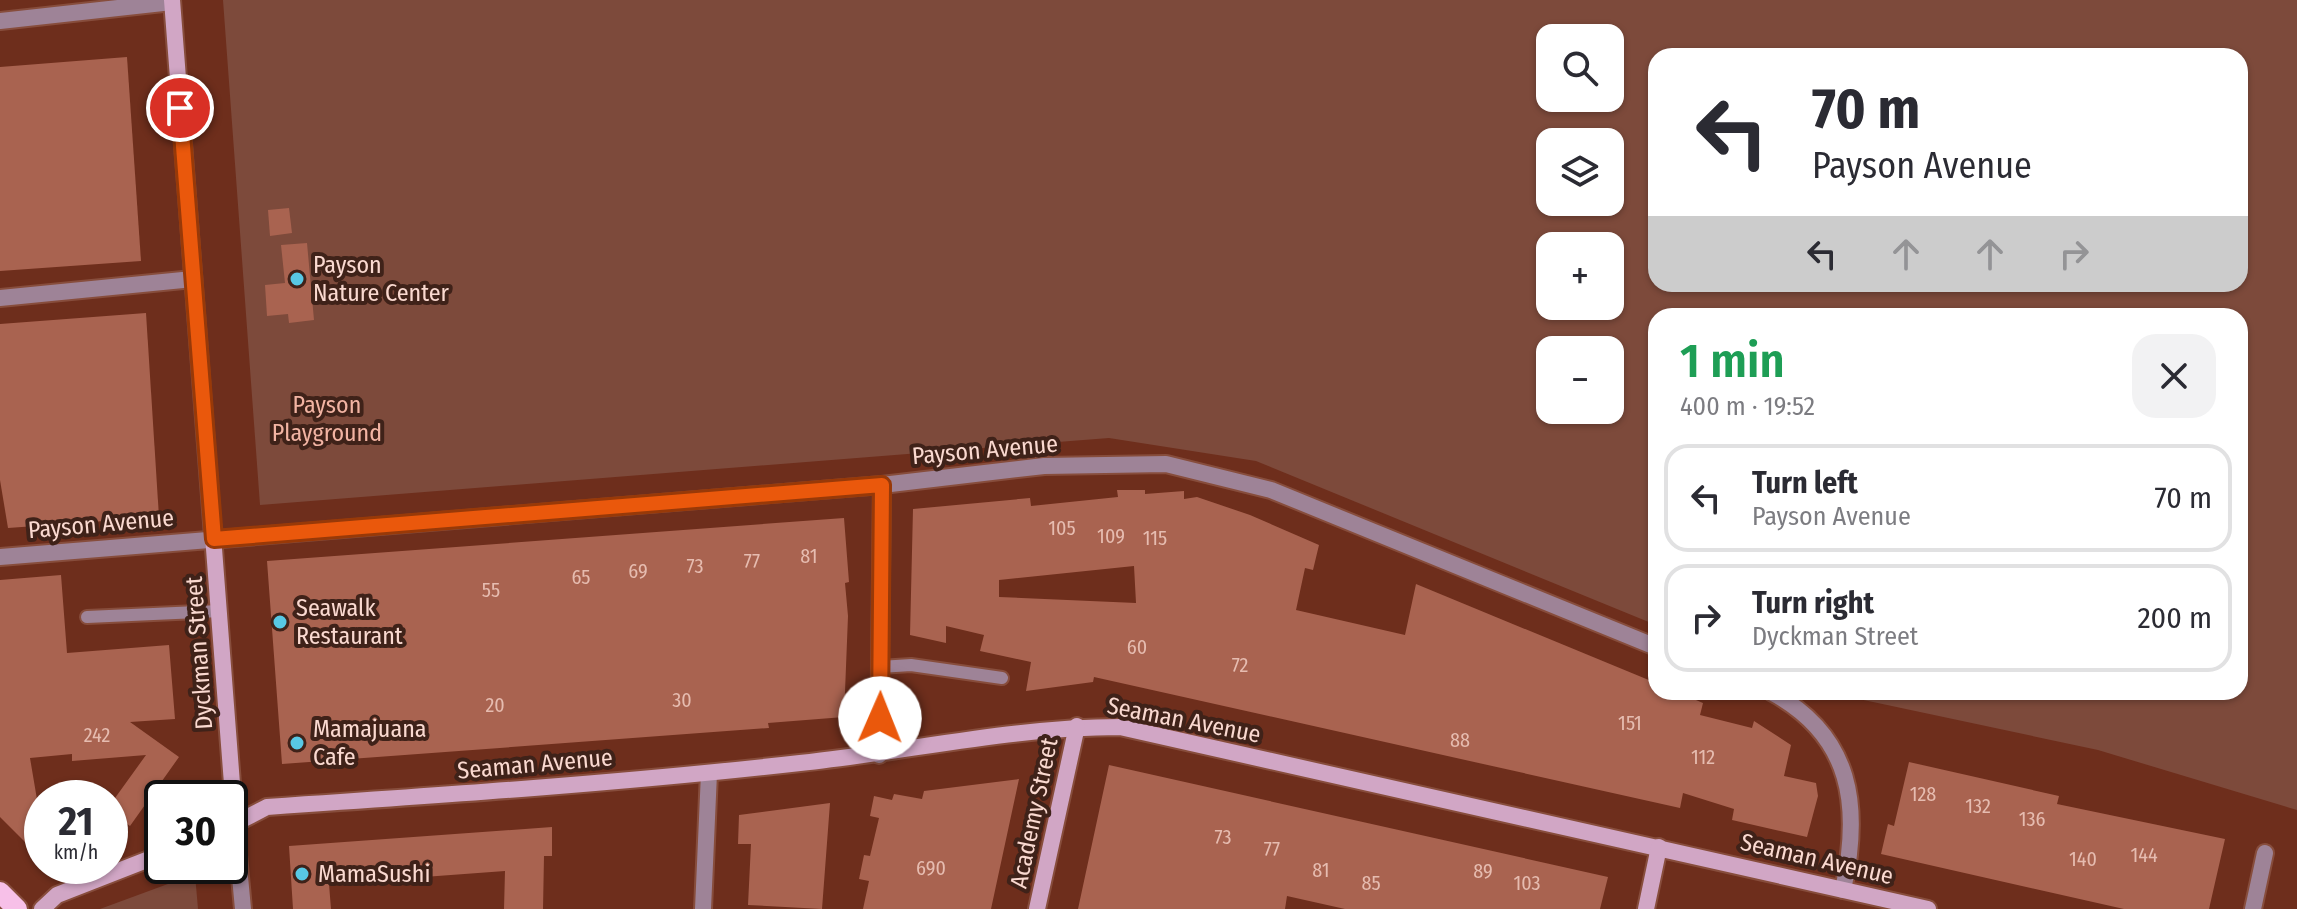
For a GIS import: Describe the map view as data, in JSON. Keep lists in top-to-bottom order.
{
  "streets": {
    "street": [
      "Payson Avenue",
      "Dyckman Street",
      "Seaman Avenue",
      "Academy Street"
    ]
  },
  "crossings": [
    ["Payson Avenue", "Dyckman Street"],
    ["Seaman Avenue", "Academy Street"]
  ],
  "parks": ["Payson Playground"],
  "places": [
    "Payson Nature Center",
    "Seawalk Restaurant",
    "Mamajuana Cafe",
    "MamaSushi"
  ],
  "house_numbers": [
    "105",
    "109",
    "115",
    "81",
    "77",
    "73",
    "69",
    "65",
    "55",
    "60",
    "72",
    "30",
    "20",
    "151",
    "242",
    "88",
    "112",
    "128",
    "132",
    "136",
    "73",
    "77",
    "144",
    "140",
    "690",
    "81",
    "89",
    "85",
    "103"
  ],
  "page": {
    "map_buttons": ["+", "−"],
    "turn": ["70 m", "Payson Avenue"],
    "heading": ["1 min", "400 m · 19:52"],
    "list": [
      {
        "name": "Turn left",
        "note": "Payson Avenue",
        "value": "70 m"
      },
      {
        "name": "Turn right",
        "note": "Dyckman Street",
        "value": "200 m"
      }
    ],
    "speed": "21 km/h",
    "limit": "30"
  }
}
